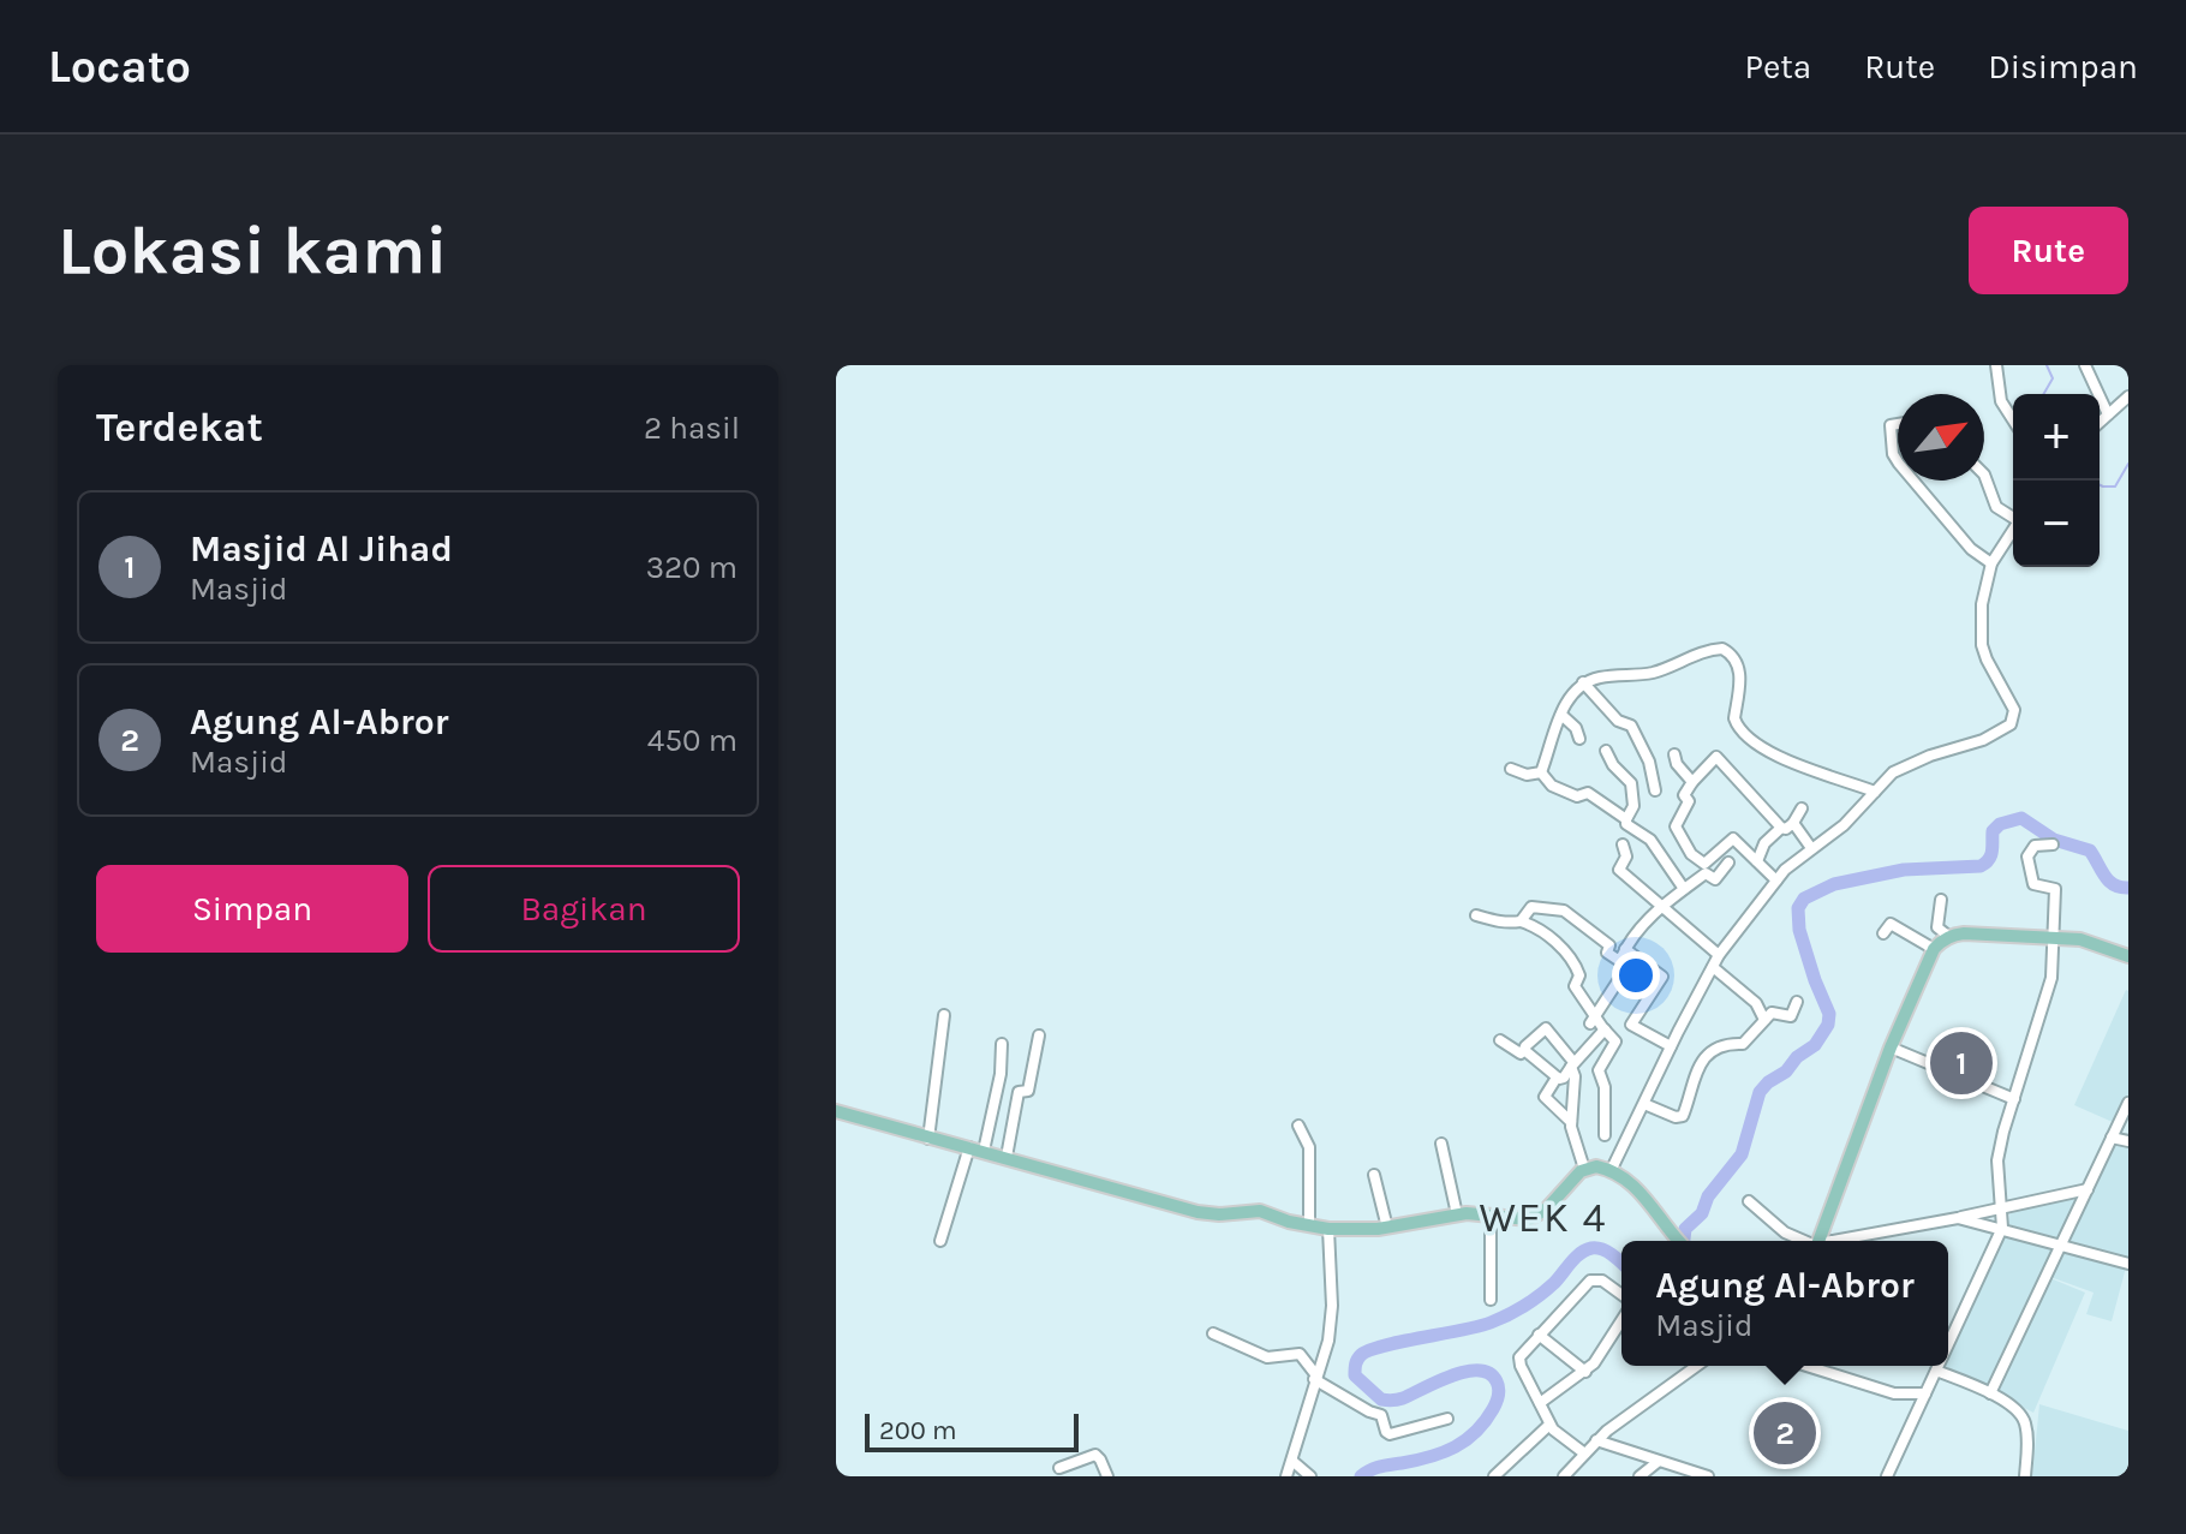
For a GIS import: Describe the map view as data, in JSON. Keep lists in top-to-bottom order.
{
  "districts": ["WEK 4"],
  "scale_bar": "200 m",
  "north": "top right",
  "page": {
    "header": "Locato",
    "nav": ["Peta", "Rute", "Disimpan"],
    "buttons": [
      "Rute",
      ["Simpan", "Bagikan"]
    ],
    "title": "Lokasi kami",
    "heading": ["Terdekat", "2 hasil"],
    "map_buttons": ["+", "−"],
    "list": [
      {
        "mark": "1",
        "name": "Masjid Al Jihad",
        "note": "Masjid",
        "value": "320 m"
      },
      {
        "mark": "2",
        "name": "Agung Al-Abror",
        "note": "Masjid",
        "value": "450 m"
      }
    ],
    "pins": ["1", "2"],
    "popup": ["Agung Al-Abror", "Masjid"],
    "scale": "200 m"
  }
}
